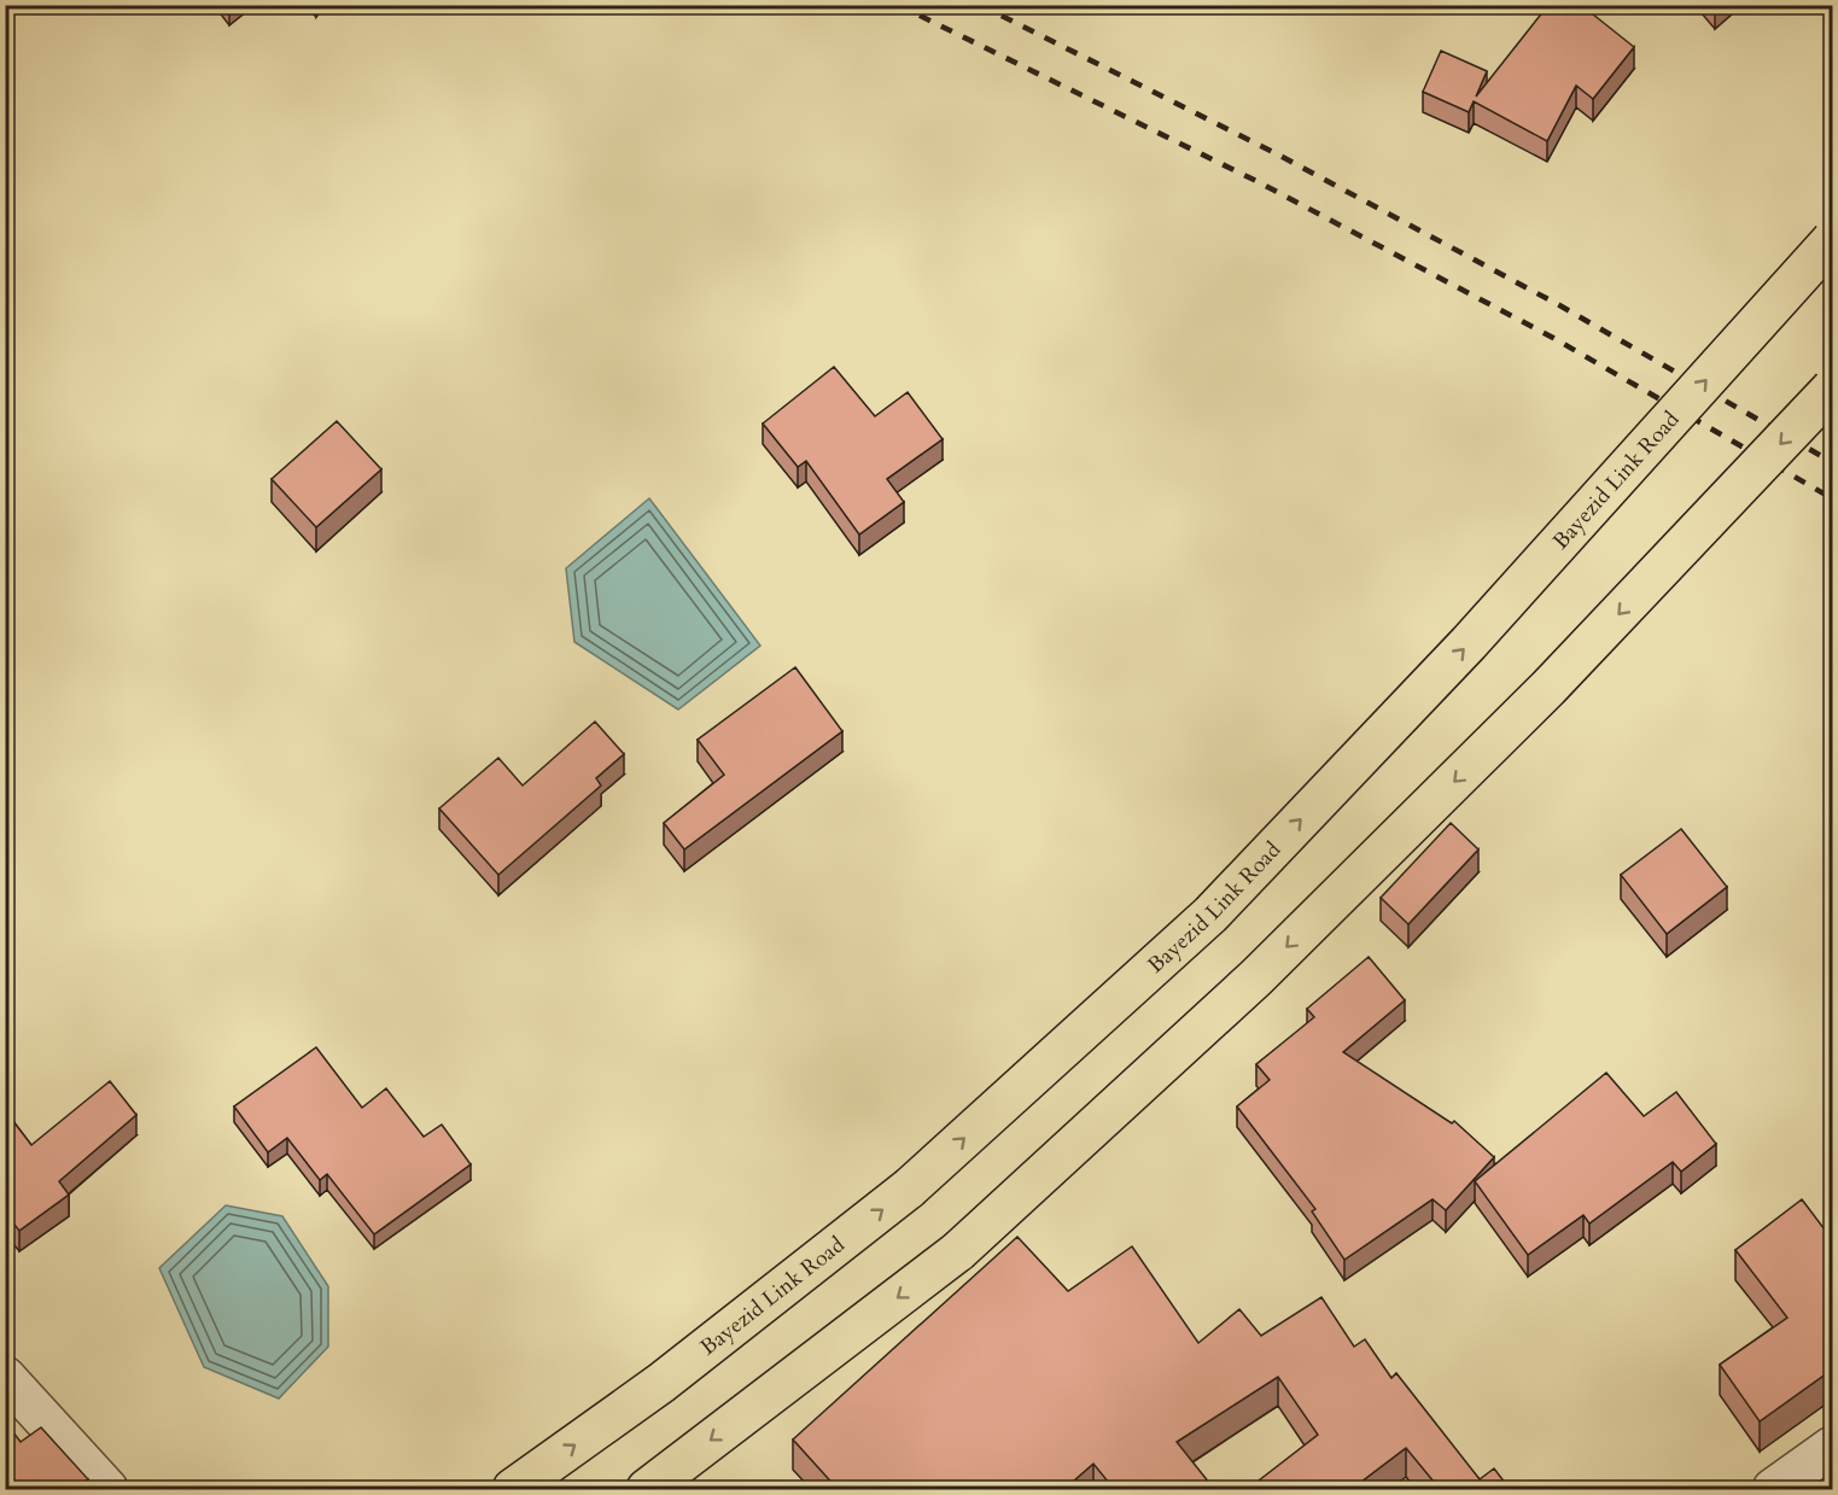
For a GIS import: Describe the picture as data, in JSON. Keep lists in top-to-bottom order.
{
  "streets": {
    "main road": ["Bayezid Link Road"]
  }
}
